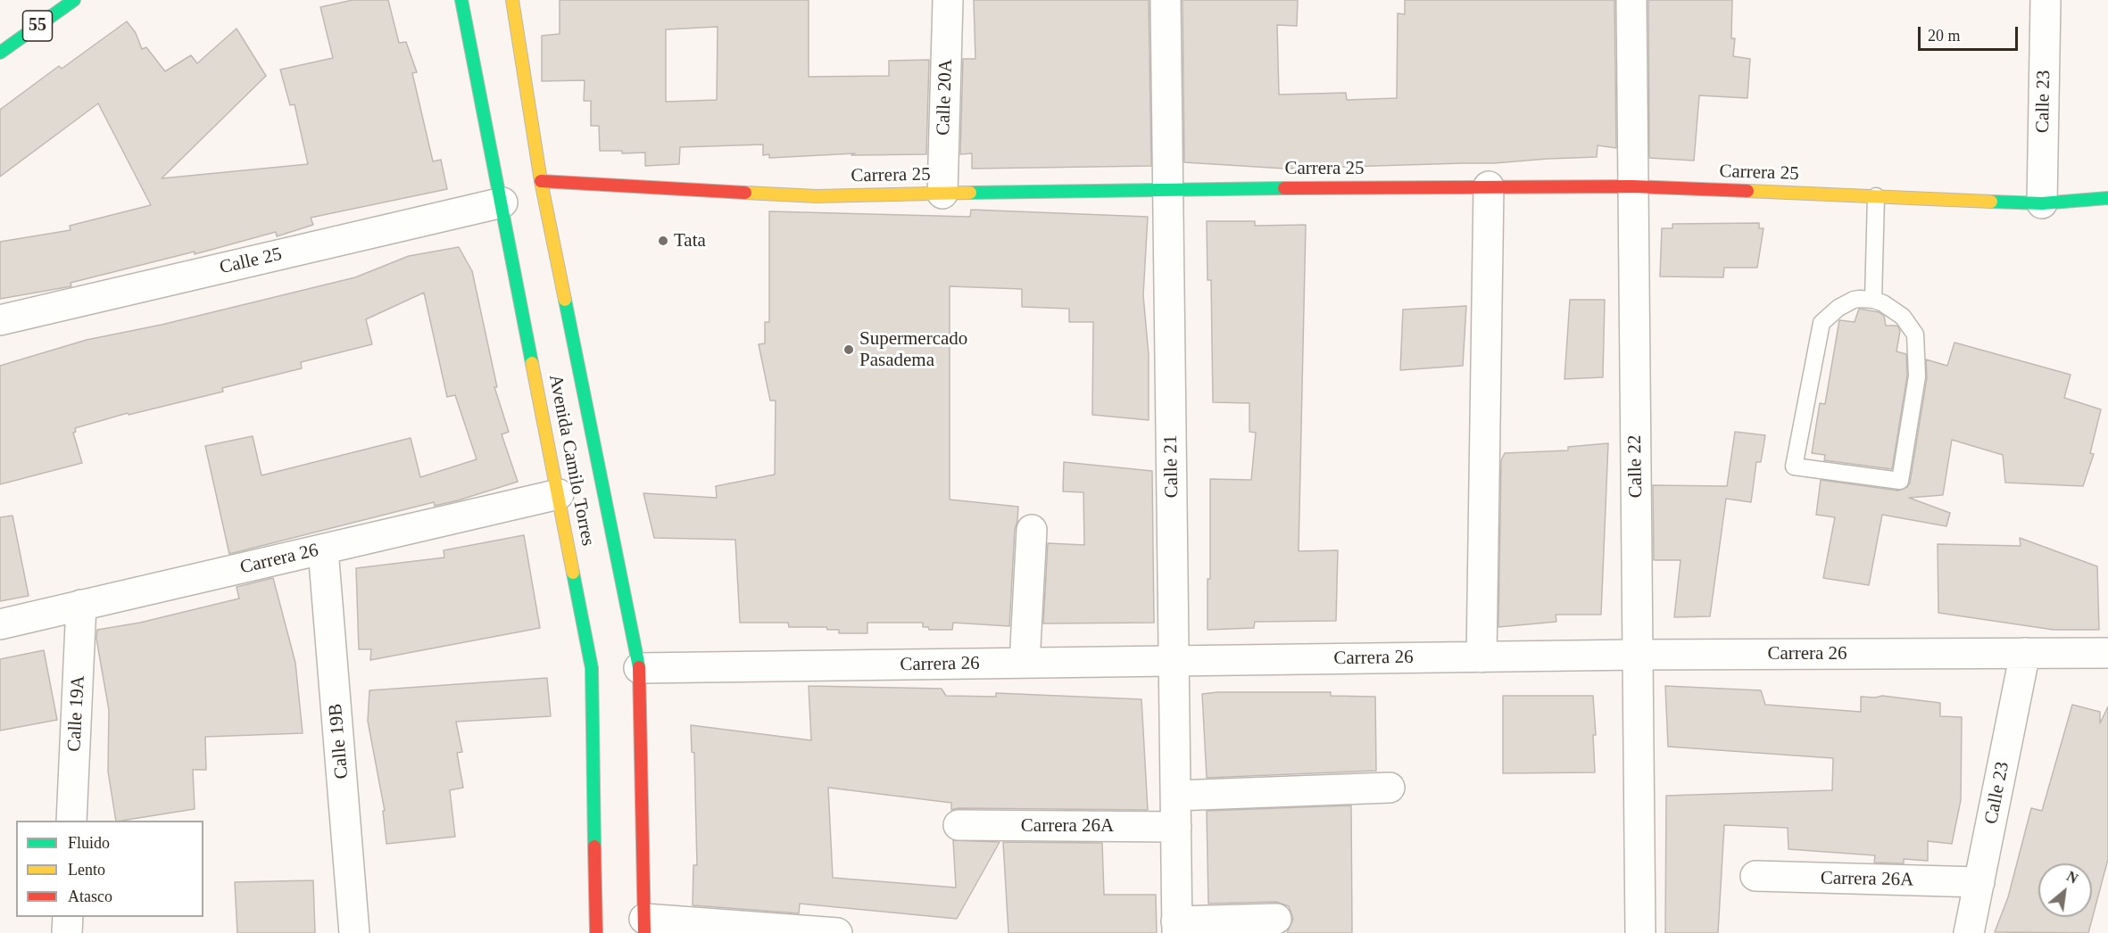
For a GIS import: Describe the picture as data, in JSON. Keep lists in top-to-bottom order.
{
  "streets": {
    "main road": ["55", "Carrera 25", "Avenida Camilo Torres"],
    "street": [
      "Calle 20A",
      "Calle 23",
      "Calle 25",
      "Calle 21",
      "Calle 22",
      "Carrera 26",
      "Calle 19A",
      "Calle 19B",
      "Carrera 26A"
    ]
  },
  "crossings": [
    ["Calle 20A", "Carrera 25"],
    ["Calle 23", "Carrera 25"],
    ["Calle 23", "Carrera 26"],
    ["Calle 23", "Carrera 26A"],
    ["Carrera 25", "Avenida Camilo Torres"],
    ["Carrera 25", "Calle 21"],
    ["Carrera 25", "Calle 22"],
    ["Calle 25", "Avenida Camilo Torres"],
    ["Avenida Camilo Torres", "Carrera 26"],
    ["Calle 21", "Carrera 26"],
    ["Calle 21", "Carrera 26A"],
    ["Calle 22", "Carrera 26"],
    ["Carrera 26", "Calle 19A"],
    ["Carrera 26", "Calle 19B"]
  ],
  "places": ["Tata", "Supermercado Pasadema"],
  "legend": ["Fluido", "Lento", "Atasco"],
  "scale_bar": "20 m",
  "north": "top right"
}
